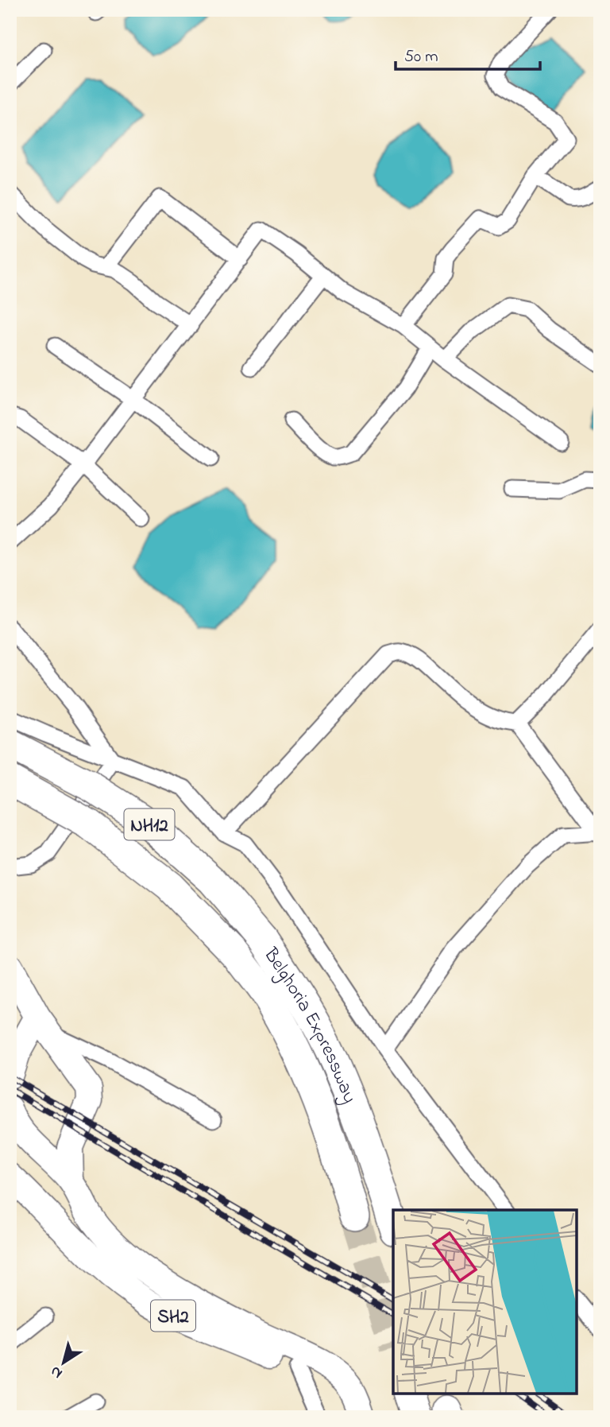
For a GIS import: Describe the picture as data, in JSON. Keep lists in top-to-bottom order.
{
  "streets": {
    "highway": ["NH12", "Belghoria Expressway"],
    "main road": ["SH2"]
  },
  "scale_bar": "50 m",
  "north": "bottom left"
}
